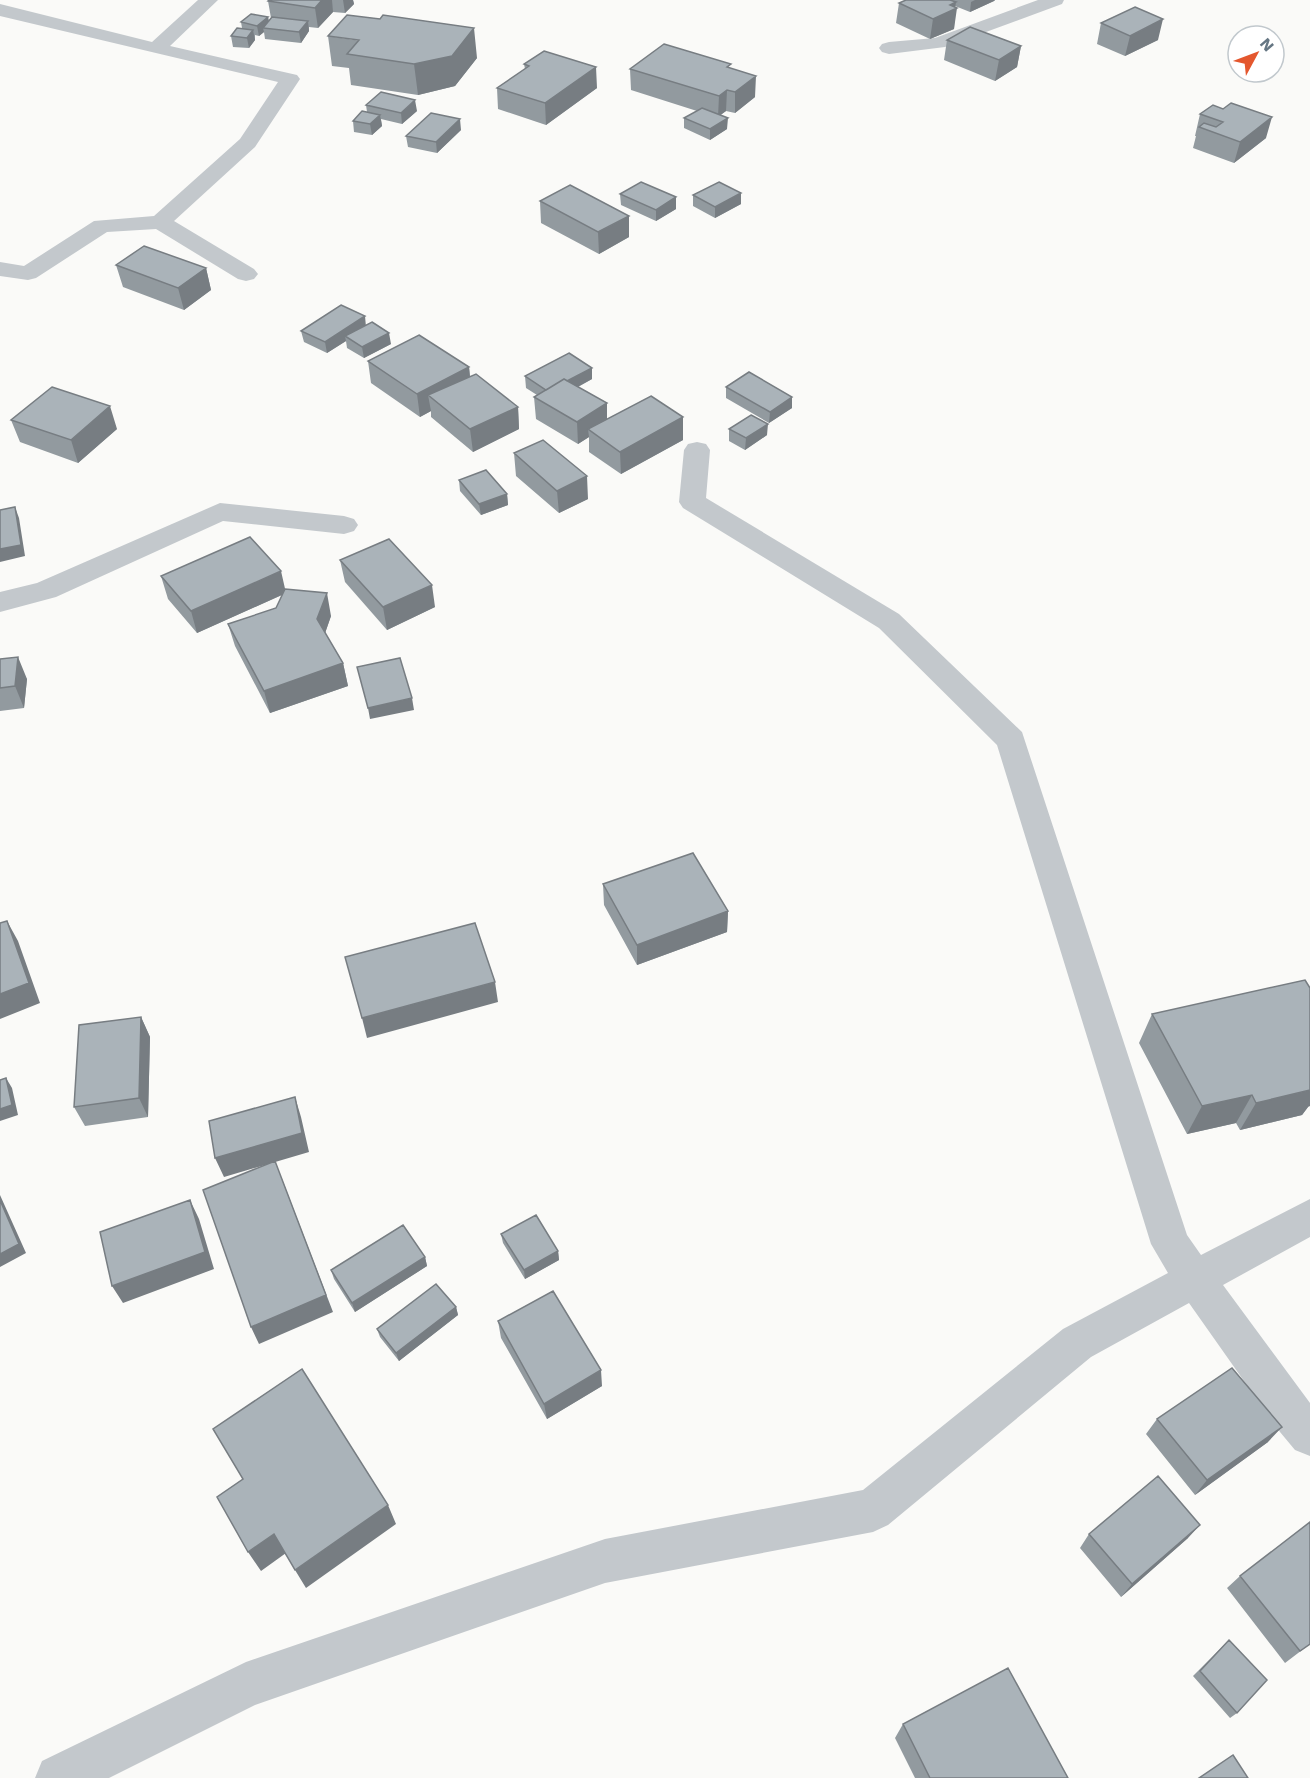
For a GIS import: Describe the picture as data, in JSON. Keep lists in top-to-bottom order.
{
  "north": "top right"
}
